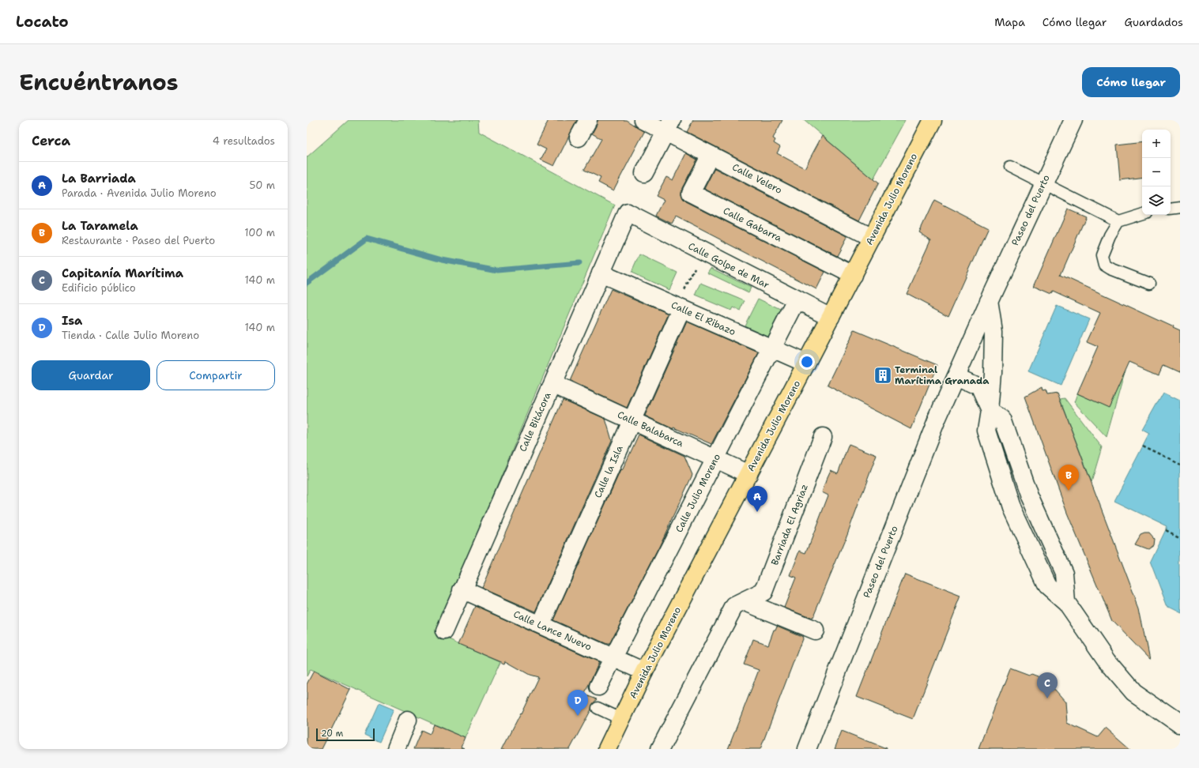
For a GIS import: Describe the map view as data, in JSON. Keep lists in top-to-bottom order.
{
  "streets": {
    "highway": ["Avenida Julio Moreno"],
    "street": [
      "Calle Velero",
      "Paseo del Puerto",
      "Calle Gabarra",
      "Calle Golpe de Mar",
      "Calle El Ribazo",
      "Calle Bitácora",
      "Calle Balabarca",
      "Calle la Isla",
      "Calle Julio Moreno",
      "Barriada El Agriaz",
      "Calle Lance Nuevo"
    ]
  },
  "crossings": [
    ["Calle Velero", "Avenida Julio Moreno"],
    ["Calle Velero", "Calle Gabarra"],
    ["Avenida Julio Moreno", "Calle Gabarra"],
    ["Avenida Julio Moreno", "Calle Golpe de Mar"],
    ["Avenida Julio Moreno", "Calle El Ribazo"],
    ["Avenida Julio Moreno", "Calle Balabarca"],
    ["Avenida Julio Moreno", "Calle Lance Nuevo"],
    ["Calle Golpe de Mar", "Calle Bitácora"],
    ["Calle Golpe de Mar", "Calle Julio Moreno"],
    ["Calle El Ribazo", "Calle Bitácora"],
    ["Calle El Ribazo", "Calle la Isla"],
    ["Calle El Ribazo", "Calle Julio Moreno"],
    ["Calle Bitácora", "Calle Balabarca"],
    ["Calle Bitácora", "Calle Lance Nuevo"],
    ["Calle Balabarca", "Calle la Isla"],
    ["Calle Balabarca", "Calle Julio Moreno"],
    ["Calle la Isla", "Calle Lance Nuevo"],
    ["Calle Julio Moreno", "Calle Lance Nuevo"]
  ],
  "places": {
    "building": ["Terminal Marítima Granada"]
  },
  "scale_bar": "20 m",
  "page": {
    "header": "Locato",
    "nav": ["Mapa", "Cómo llegar", "Guardados"],
    "title": "Encuéntranos",
    "buttons": [
      "Cómo llegar",
      ["Guardar", "Compartir"]
    ],
    "heading": ["Cerca", "4 resultados"],
    "map_buttons": ["+", "−"],
    "list": [
      {
        "mark": "A",
        "name": "La Barriada",
        "note": "Parada · Avenida Julio Moreno",
        "value": "50 m"
      },
      {
        "mark": "B",
        "name": "La Taramela",
        "note": "Restaurante · Paseo del Puerto",
        "value": "100 m"
      },
      {
        "mark": "C",
        "name": "Capitanía Marítima",
        "note": "Edificio público",
        "value": "140 m"
      },
      {
        "mark": "D",
        "name": "Isa",
        "note": "Tienda · Calle Julio Moreno",
        "value": "140 m"
      }
    ],
    "pins": [
      "B",
      "A",
      "C",
      "D"
    ],
    "scale": "20 m"
  }
}
